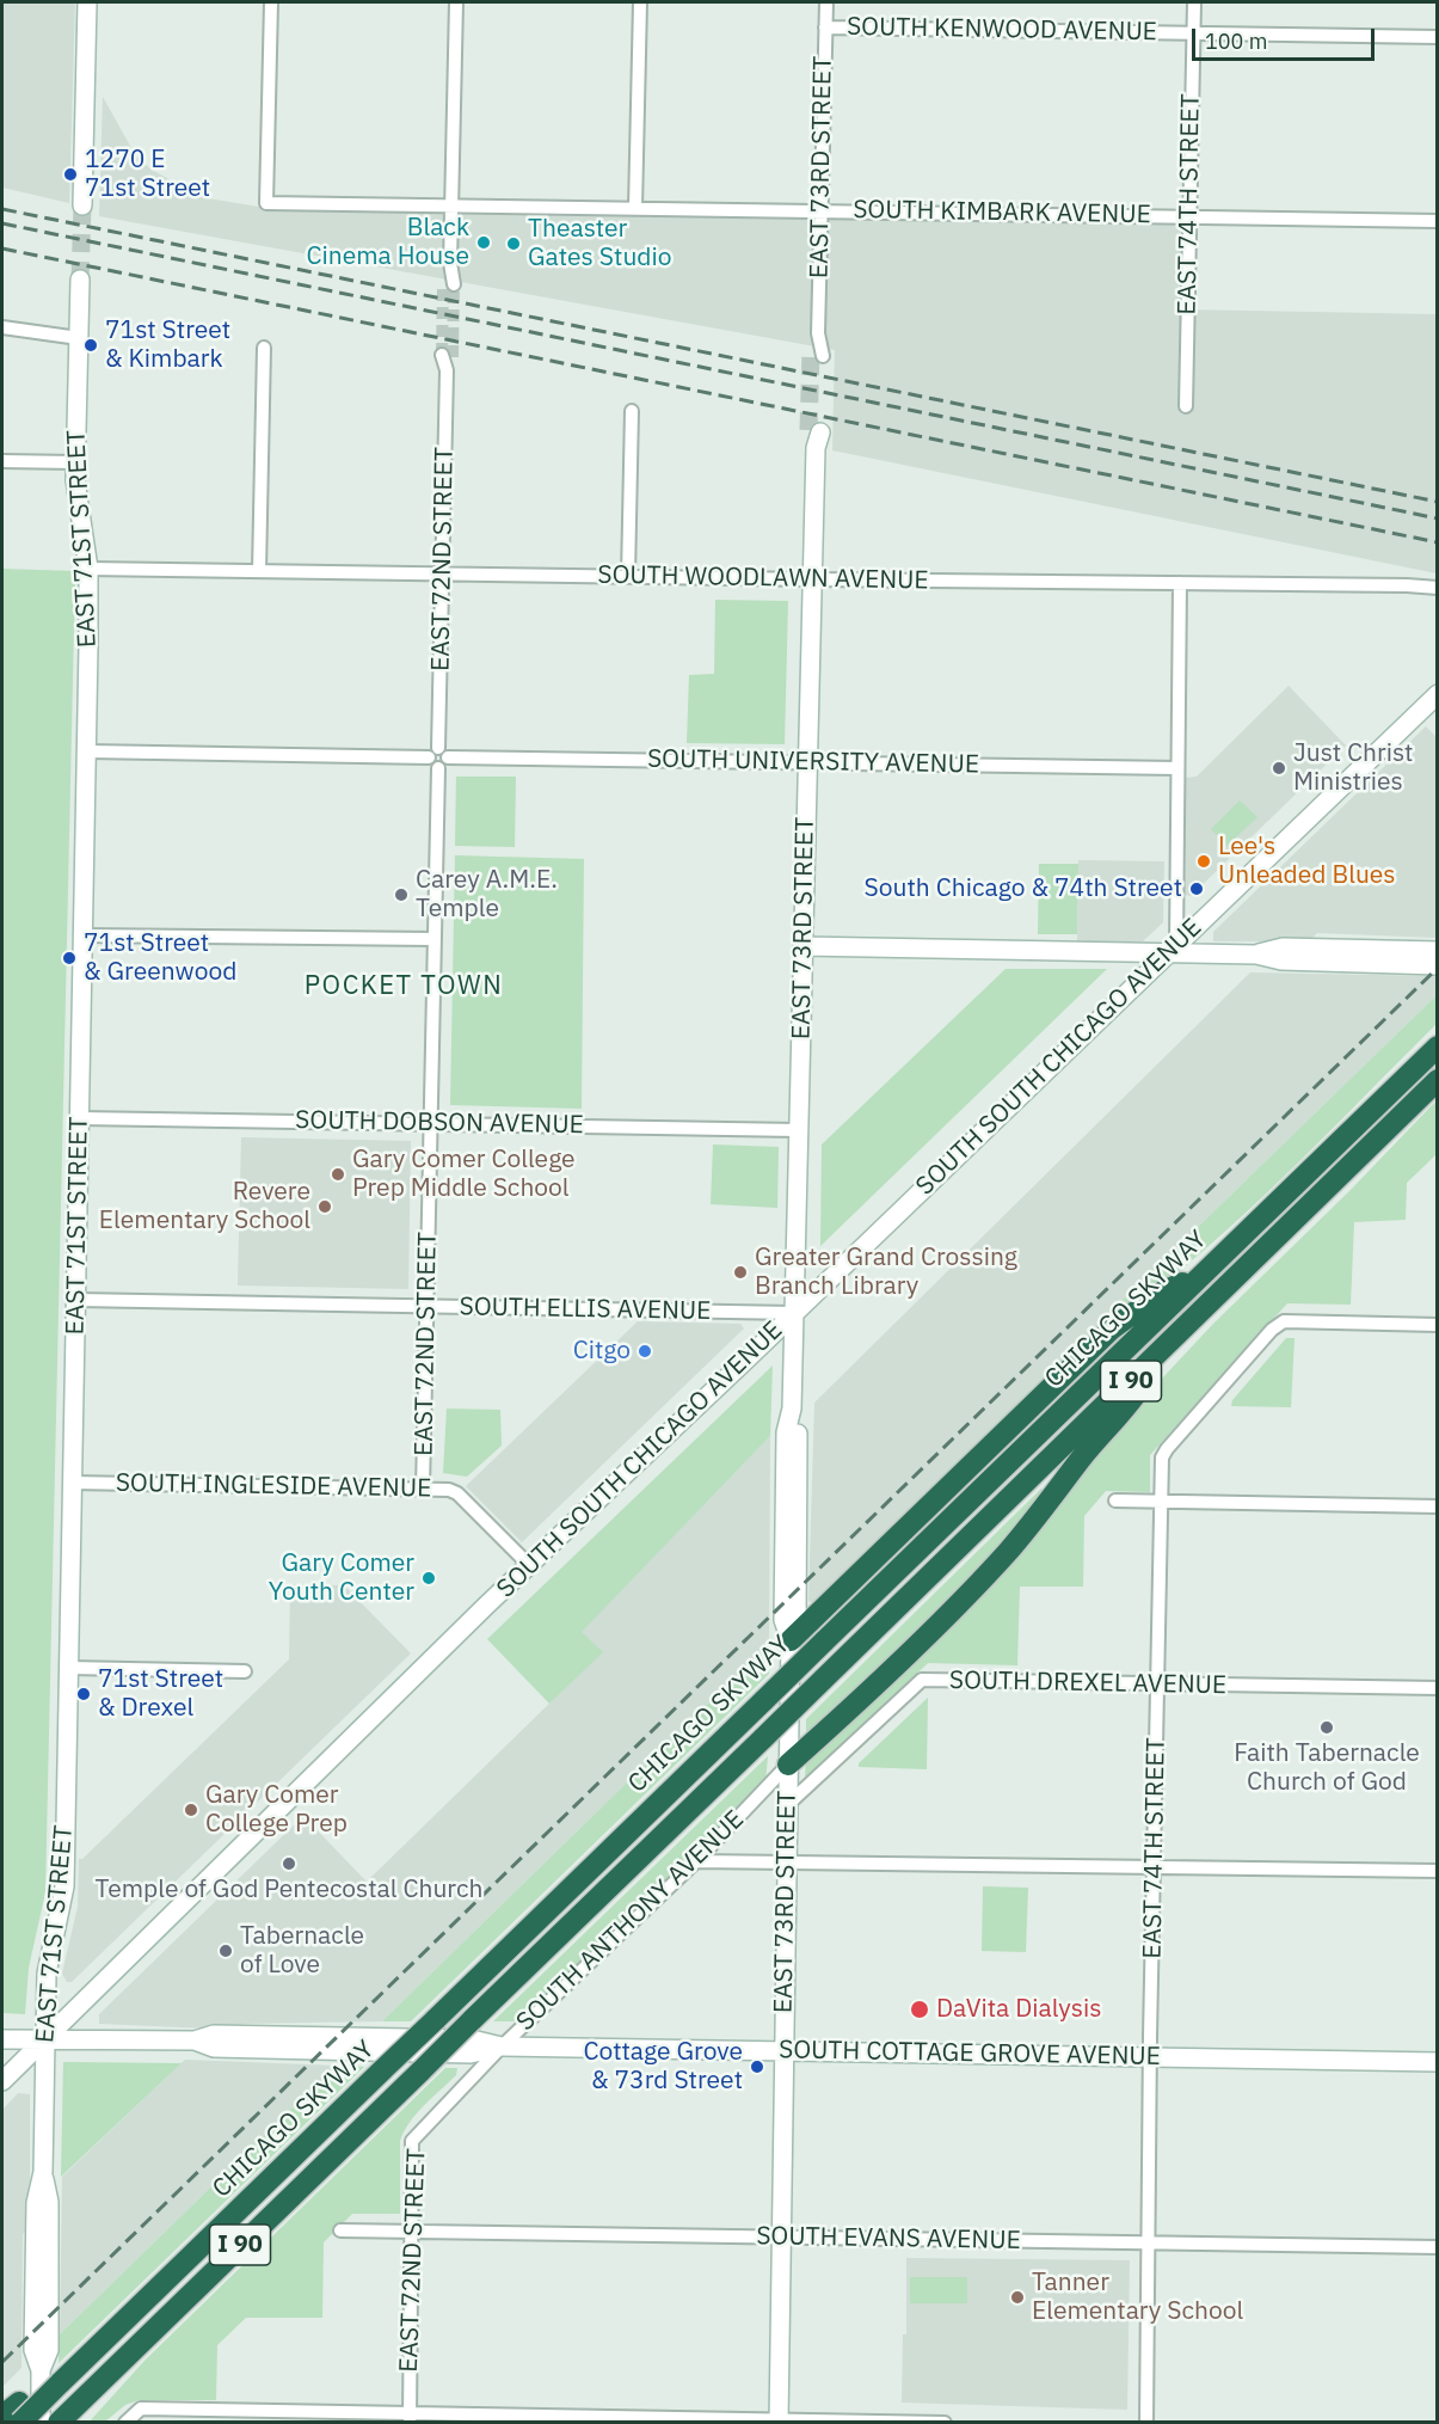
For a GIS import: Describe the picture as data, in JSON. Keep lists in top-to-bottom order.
{
  "streets": {
    "highway": ["CHICAGO SKYWAY", "I 90"],
    "main road": [
      "EAST 73RD STREET",
      "EAST 71ST STREET",
      "SOUTH SOUTH CHICAGO AVENUE",
      "SOUTH COTTAGE GROVE AVENUE"
    ],
    "street": [
      "SOUTH KENWOOD AVENUE",
      "EAST 74TH STREET",
      "SOUTH KIMBARK AVENUE",
      "EAST 72ND STREET",
      "SOUTH WOODLAWN AVENUE",
      "SOUTH UNIVERSITY AVENUE",
      "SOUTH DOBSON AVENUE",
      "SOUTH ELLIS AVENUE",
      "SOUTH INGLESIDE AVENUE",
      "SOUTH DREXEL AVENUE",
      "SOUTH ANTHONY AVENUE",
      "SOUTH EVANS AVENUE"
    ]
  },
  "crossings": [
    ["SOUTH KENWOOD AVENUE", "EAST 73RD STREET"],
    ["SOUTH KENWOOD AVENUE", "EAST 74TH STREET"],
    ["EAST 73RD STREET", "SOUTH KIMBARK AVENUE"],
    ["EAST 73RD STREET", "SOUTH WOODLAWN AVENUE"],
    ["EAST 73RD STREET", "SOUTH UNIVERSITY AVENUE"],
    ["EAST 73RD STREET", "SOUTH SOUTH CHICAGO AVENUE"],
    ["EAST 73RD STREET", "SOUTH DOBSON AVENUE"],
    ["EAST 73RD STREET", "SOUTH ELLIS AVENUE"],
    ["EAST 73RD STREET", "SOUTH DREXEL AVENUE"],
    ["EAST 73RD STREET", "SOUTH ANTHONY AVENUE"],
    ["EAST 73RD STREET", "SOUTH COTTAGE GROVE AVENUE"],
    ["EAST 73RD STREET", "SOUTH EVANS AVENUE"],
    ["EAST 74TH STREET", "SOUTH KIMBARK AVENUE"],
    ["EAST 74TH STREET", "SOUTH DREXEL AVENUE"],
    ["EAST 74TH STREET", "SOUTH COTTAGE GROVE AVENUE"],
    ["EAST 74TH STREET", "SOUTH EVANS AVENUE"],
    ["EAST 71ST STREET", "SOUTH WOODLAWN AVENUE"],
    ["EAST 71ST STREET", "SOUTH UNIVERSITY AVENUE"],
    ["EAST 71ST STREET", "SOUTH SOUTH CHICAGO AVENUE"],
    ["EAST 71ST STREET", "SOUTH DOBSON AVENUE"],
    ["EAST 71ST STREET", "SOUTH ELLIS AVENUE"],
    ["EAST 71ST STREET", "I 90"],
    ["EAST 71ST STREET", "SOUTH INGLESIDE AVENUE"],
    ["EAST 71ST STREET", "SOUTH COTTAGE GROVE AVENUE"],
    ["EAST 72ND STREET", "SOUTH WOODLAWN AVENUE"],
    ["EAST 72ND STREET", "SOUTH UNIVERSITY AVENUE"],
    ["EAST 72ND STREET", "SOUTH DOBSON AVENUE"],
    ["EAST 72ND STREET", "SOUTH ELLIS AVENUE"],
    ["EAST 72ND STREET", "SOUTH INGLESIDE AVENUE"],
    ["EAST 72ND STREET", "SOUTH ANTHONY AVENUE"],
    ["EAST 72ND STREET", "SOUTH COTTAGE GROVE AVENUE"],
    ["EAST 72ND STREET", "SOUTH EVANS AVENUE"],
    ["SOUTH SOUTH CHICAGO AVENUE", "SOUTH ELLIS AVENUE"],
    ["SOUTH SOUTH CHICAGO AVENUE", "SOUTH INGLESIDE AVENUE"],
    ["SOUTH SOUTH CHICAGO AVENUE", "SOUTH COTTAGE GROVE AVENUE"],
    ["SOUTH ANTHONY AVENUE", "SOUTH COTTAGE GROVE AVENUE"]
  ],
  "districts": ["POCKET TOWN"],
  "places": [
    "1270 E 71st Street",
    "Black Cinema House",
    "Theaster Gates Studio",
    "71st Street & Kimbark",
    "Just Christ Ministries",
    "Lee's Unleaded Blues",
    "South Chicago & 74th Street",
    "Carey A.M.E. Temple",
    "71st Street & Greenwood",
    "Gary Comer College Prep Middle School",
    "Revere Elementary School",
    "Greater Grand Crossing Branch Library",
    "Citgo",
    "Gary Comer Youth Center",
    "71st Street & Drexel",
    "Faith Tabernacle Church of God",
    "Gary Comer College Prep",
    "Temple of God Pentecostal Church",
    "Tabernacle of Love",
    "DaVita Dialysis",
    "Cottage Grove & 73rd Street",
    "Tanner Elementary School"
  ],
  "scale_bar": "100 m"
}
